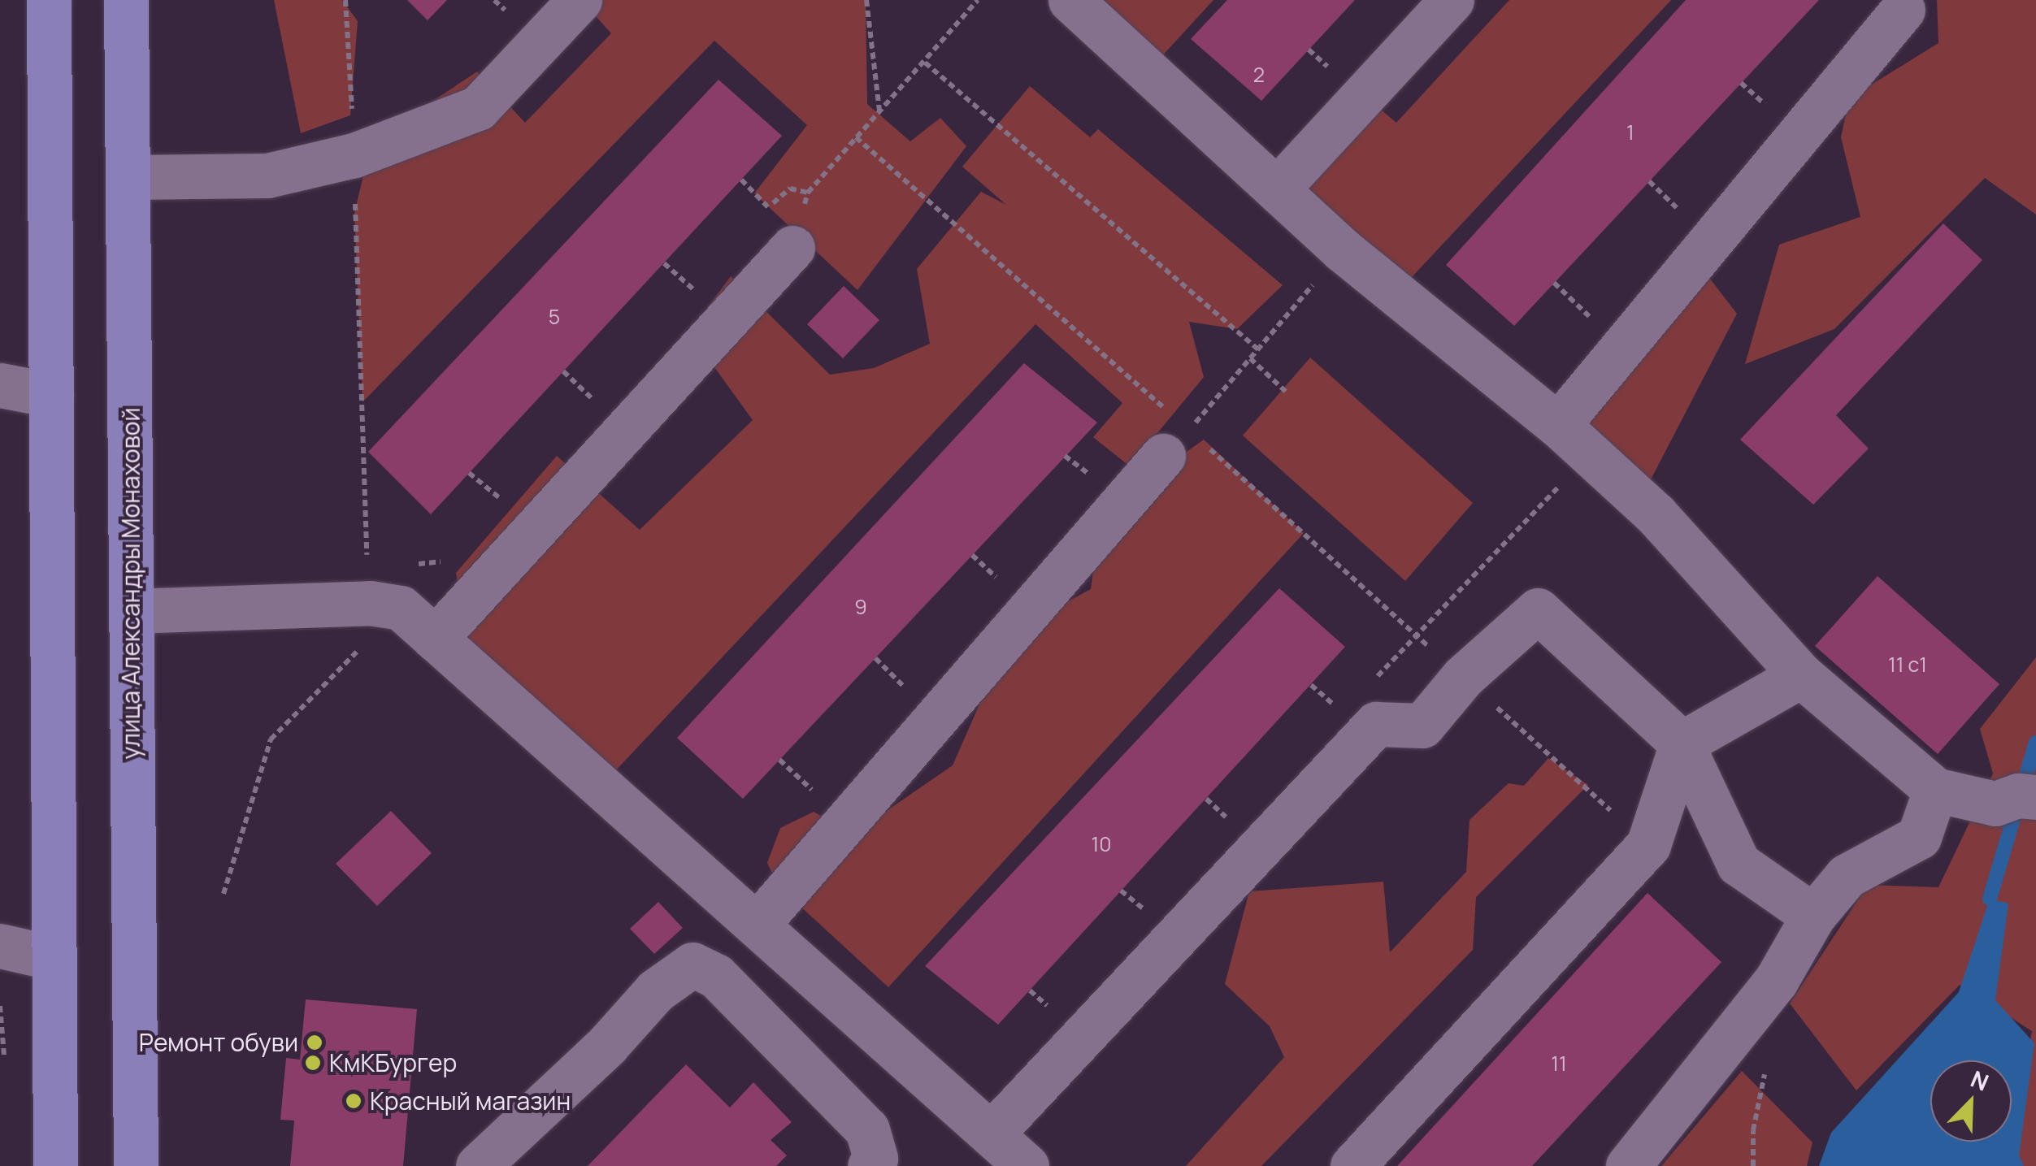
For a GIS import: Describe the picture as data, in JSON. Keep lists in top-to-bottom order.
{
  "streets": {
    "main road": ["улица Александры Монаховой"]
  },
  "places": ["Ремонт обуви", "КмКБургер", "Красный магазин"],
  "house_numbers": [
    "2",
    "1",
    "5",
    "9",
    "11 с1",
    "10",
    "11"
  ],
  "north": "top right"
}
